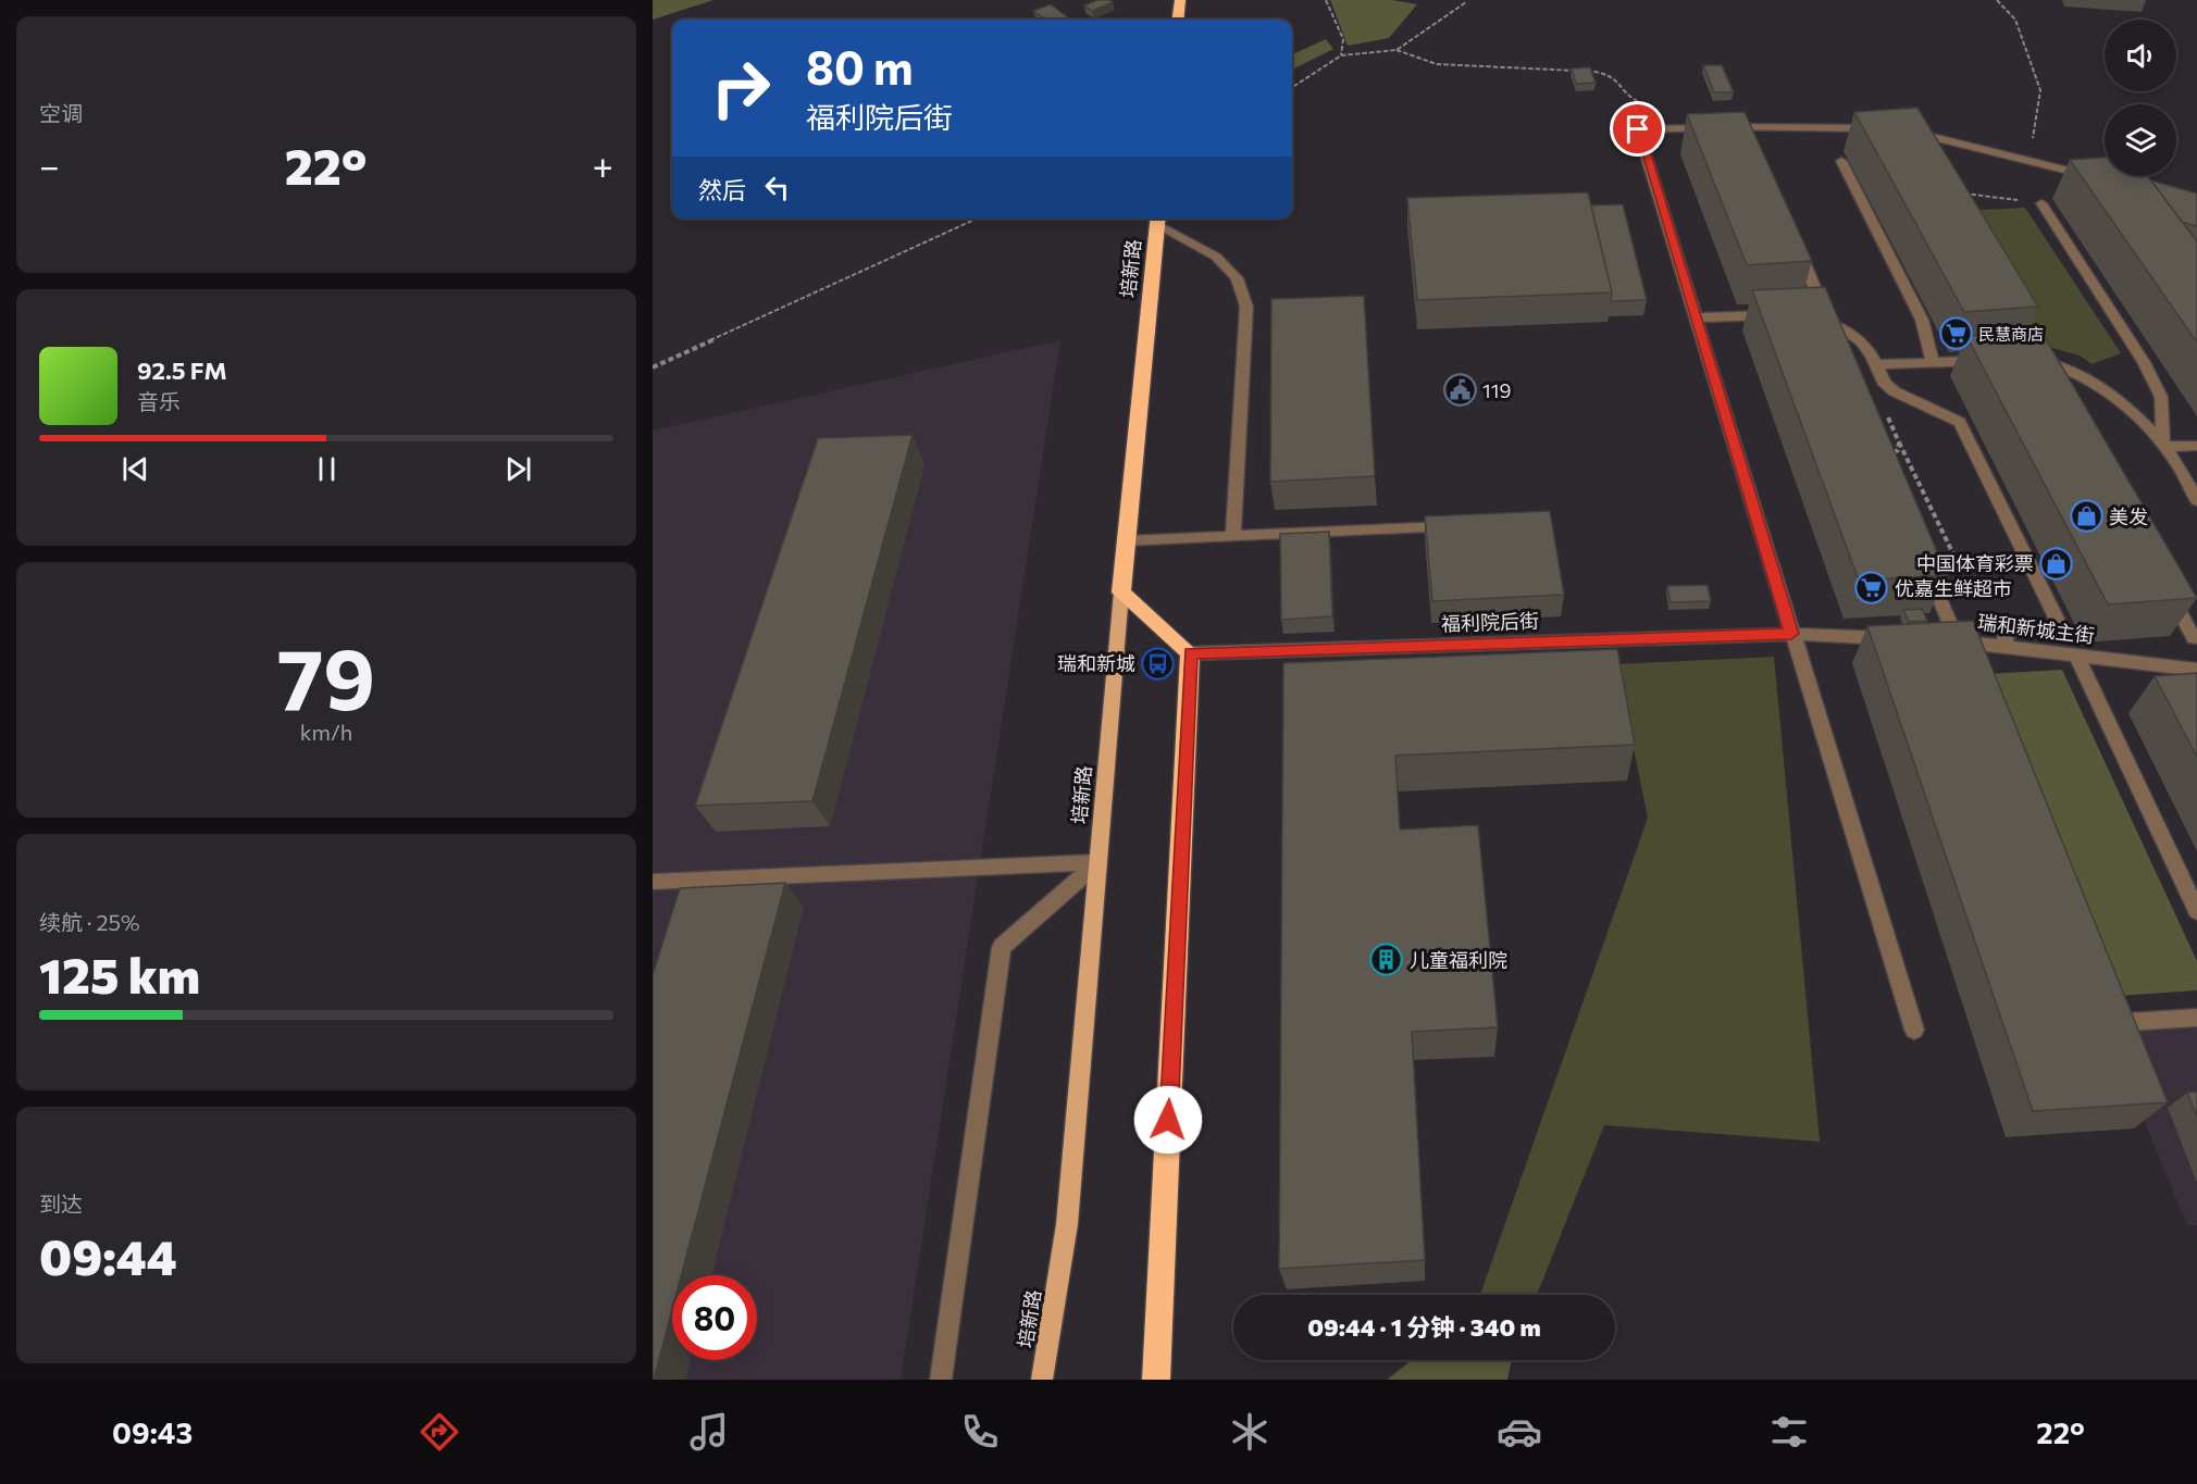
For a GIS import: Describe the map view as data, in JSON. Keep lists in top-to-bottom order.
{
  "streets": {
    "highway": ["培新路"],
    "street": ["福利院后街", "瑞和新城主街"]
  },
  "places": {
    "supermarket": ["民慧商店", "优嘉生鲜超市"],
    "public building": ["119"],
    "shop": ["美发", "中国体育彩票"],
    "bus stop": ["瑞和新城"],
    "building": ["儿童福利院"]
  },
  "page": {
    "tile": [
      "空调",
      ["79", "km/h"],
      ["续航 · 25%", "125 km"],
      ["到达", "09:44"]
    ],
    "turn": ["80 m", "福利院后街"],
    "heat": ["−", "22°", "+"],
    "then": "然后",
    "song": ["92.5 FM", "音乐"],
    "limit": "80",
    "trip": "09:44 · 1 分钟 · 340 m",
    "tabs": ["09:43", "22°"]
  }
}
